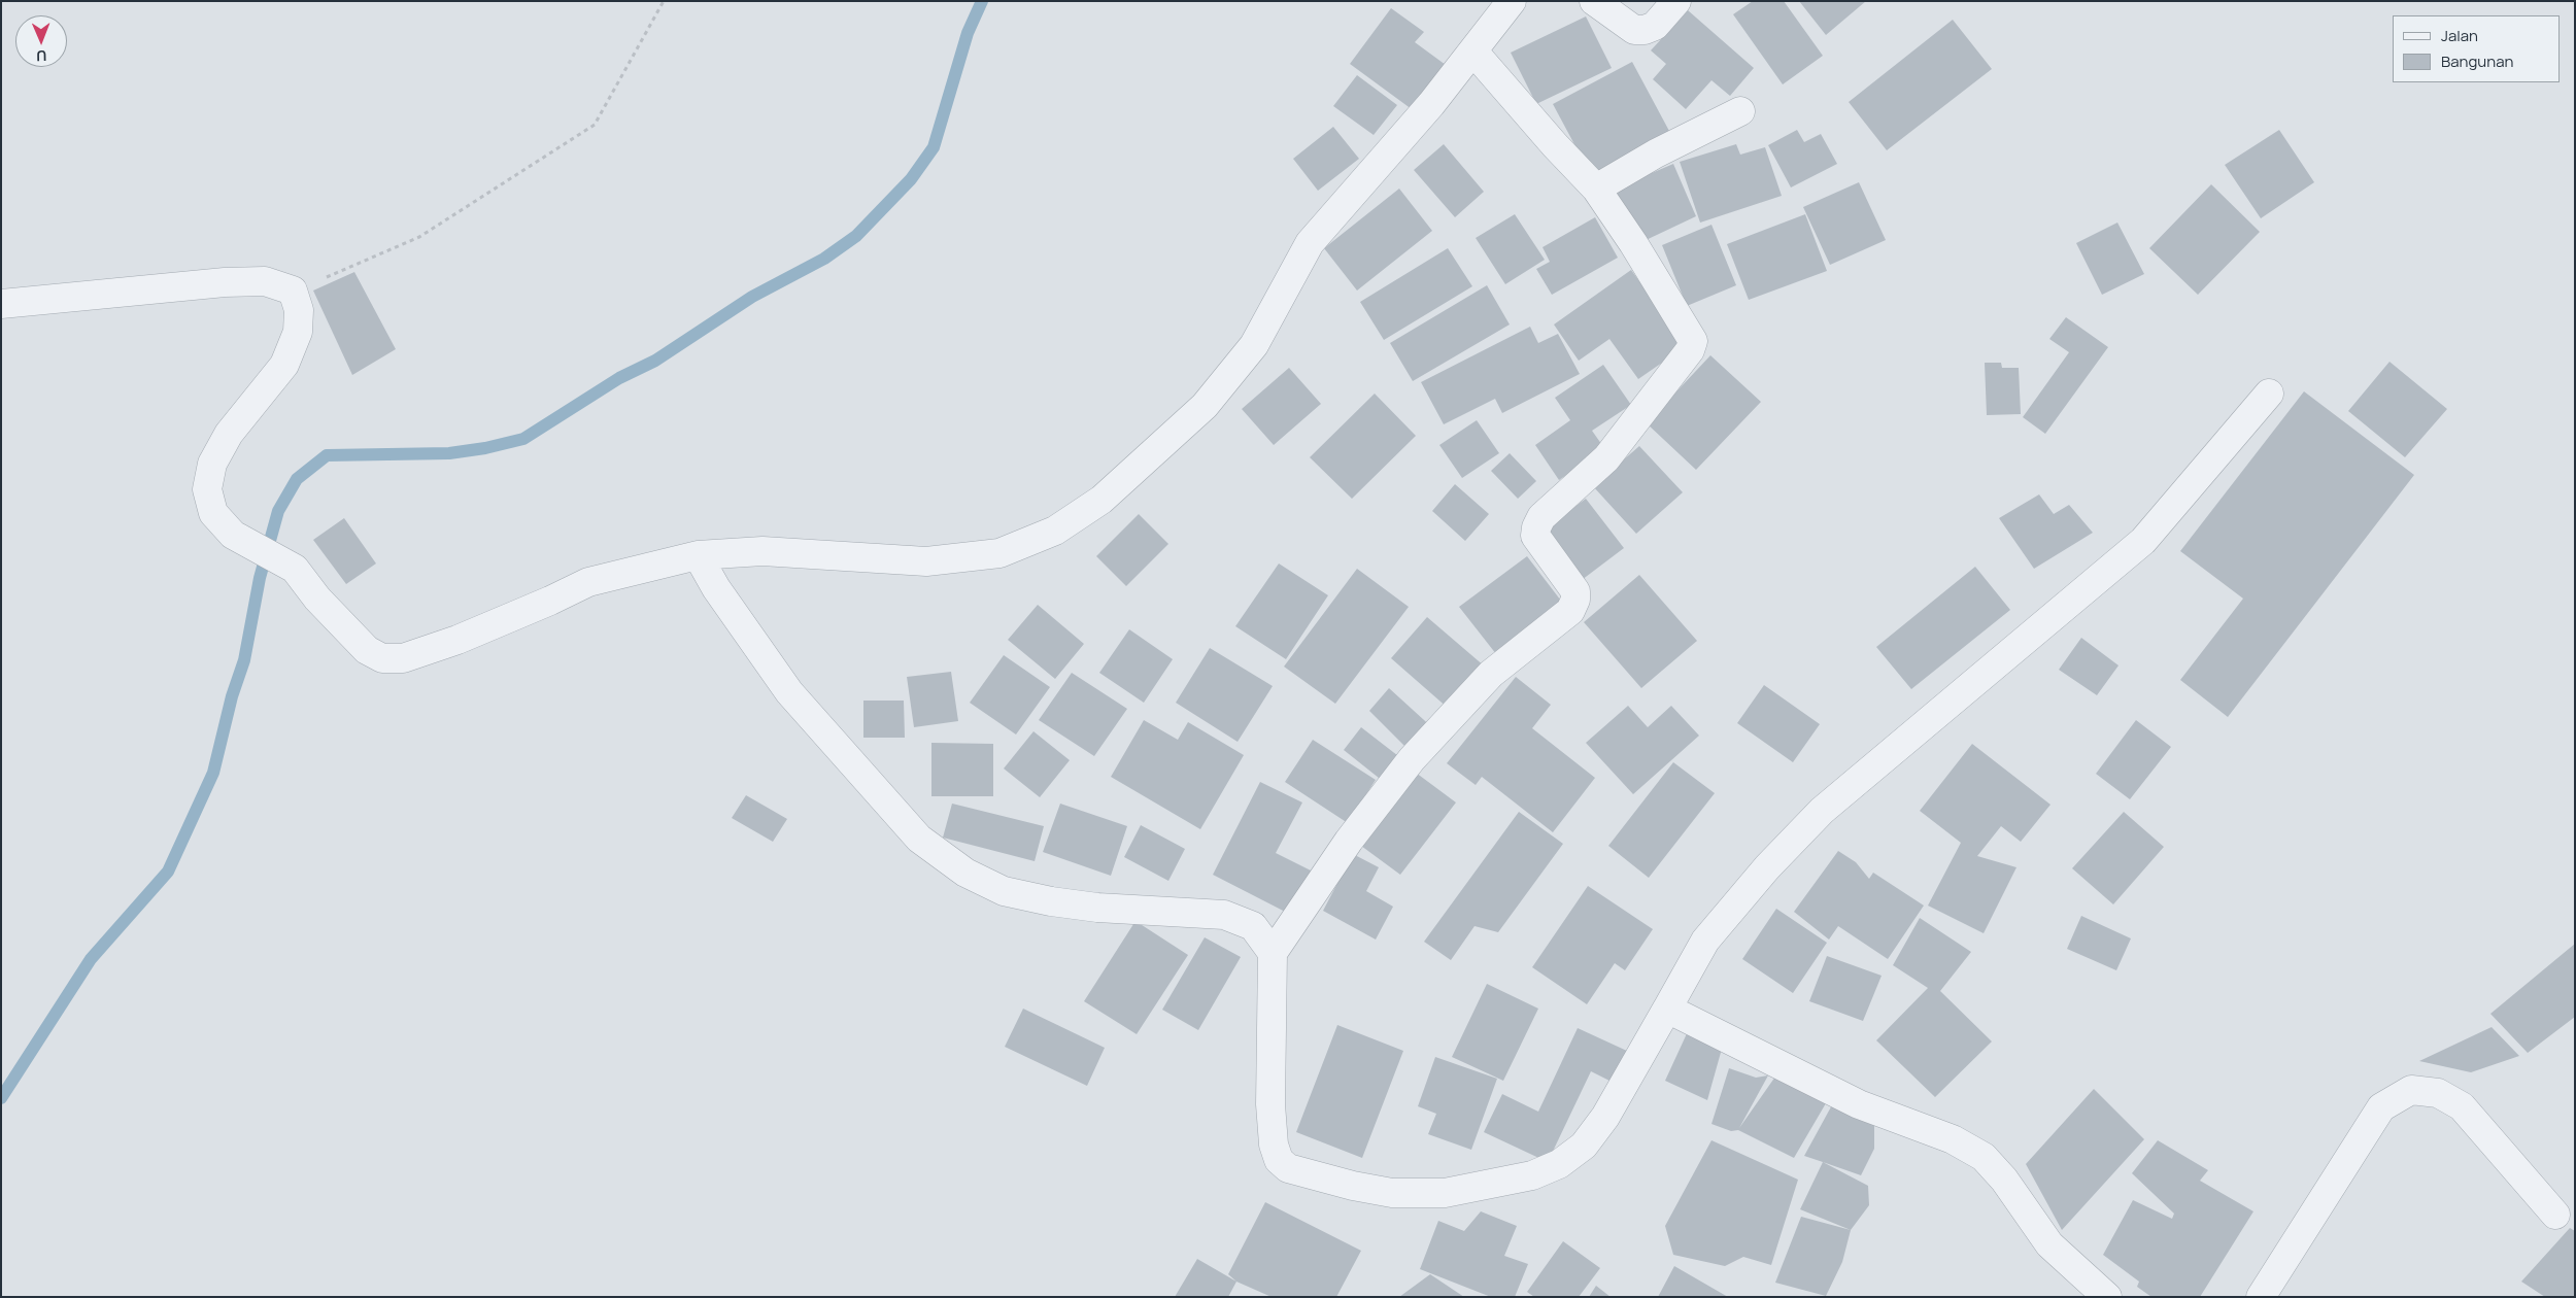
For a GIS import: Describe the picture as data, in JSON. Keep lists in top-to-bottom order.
{
  "legend": ["Jalan", "Bangunan"],
  "north": "bottom"
}
